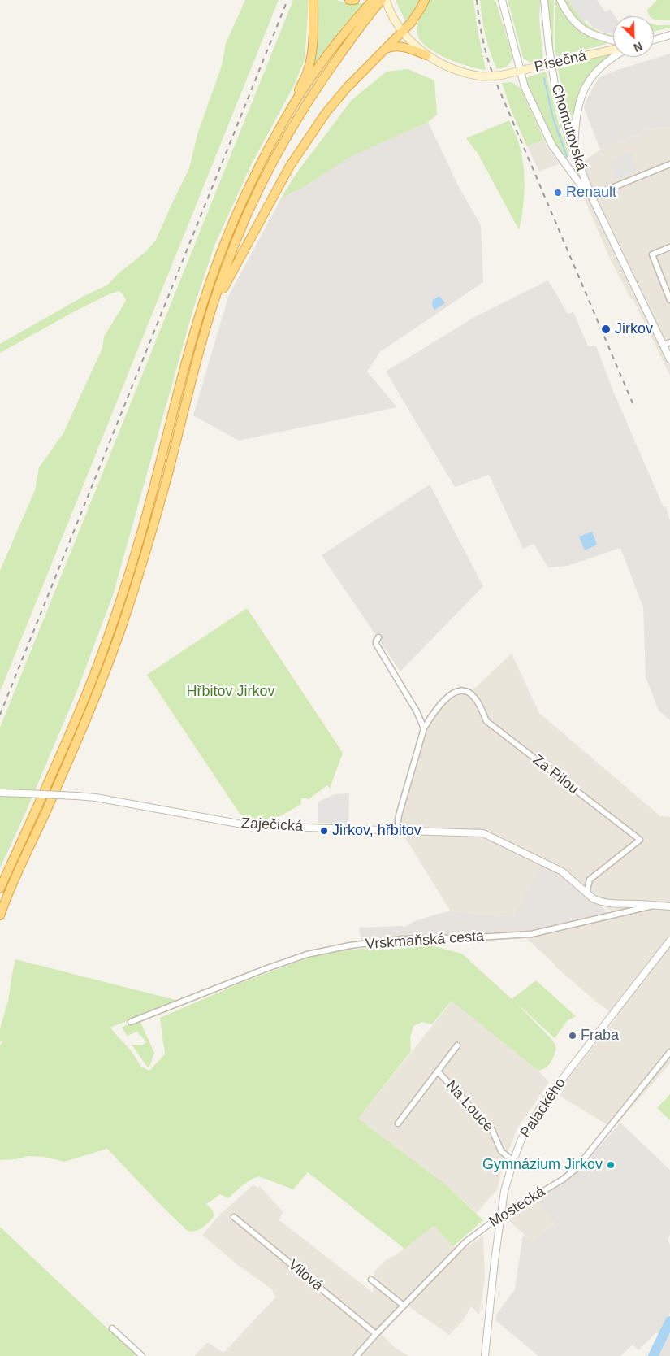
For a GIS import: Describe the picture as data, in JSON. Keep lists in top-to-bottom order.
{
  "streets": {
    "main road": ["Písečná"],
    "street": [
      "Chomutovská",
      "Za Pilou",
      "Zaječická",
      "Vrskmaňská cesta",
      "Na Louce",
      "Palackého",
      "Mostecká",
      "Vilová"
    ]
  },
  "crossings": [
    ["Za Pilou", "Zaječická"],
    ["Zaječická", "Vrskmaňská cesta"],
    ["Na Louce", "Palackého"],
    ["Palackého", "Mostecká"],
    ["Mostecká", "Vilová"]
  ],
  "parks": ["Hřbitov Jirkov"],
  "places": [
    "Renault",
    "Jirkov",
    "Jirkov, hřbitov",
    "Fraba",
    "Gymnázium Jirkov"
  ],
  "north": "bottom right"
}
